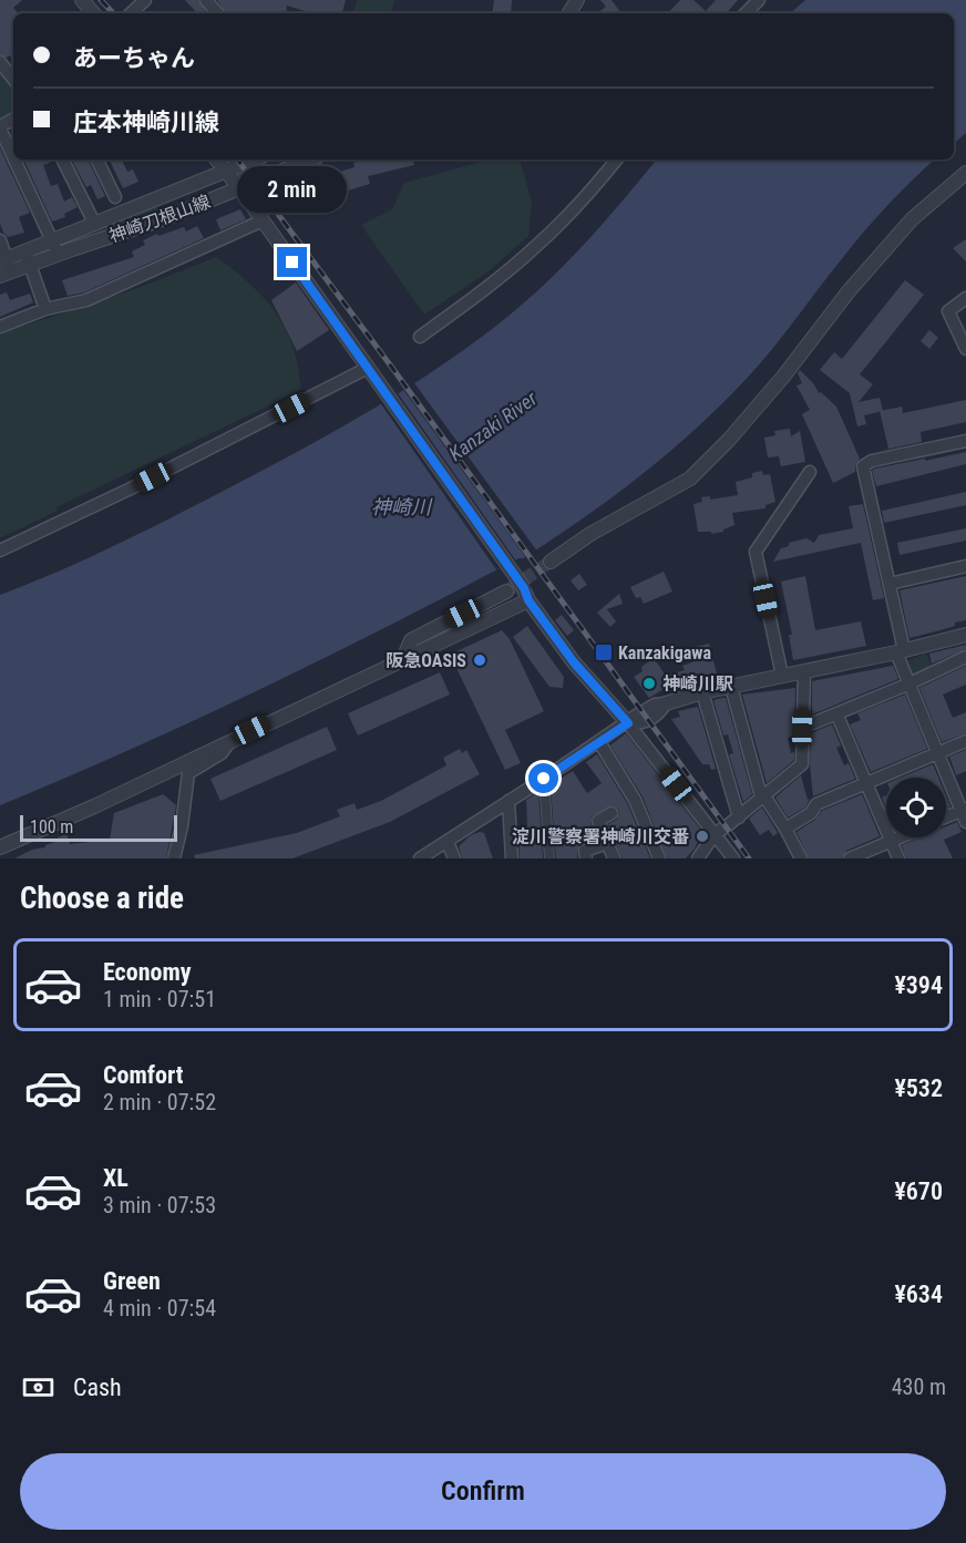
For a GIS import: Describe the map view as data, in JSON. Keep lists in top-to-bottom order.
{
  "streets": {
    "street": ["神崎刀根山線"]
  },
  "water": ["Kanzaki River", "神崎川"],
  "places": {
    "transit": ["Kanzakigawa"],
    "other": ["阪急OASIS", "神崎川駅", "淀川警察署神崎川交番"]
  },
  "scale_bar": "100 m",
  "page": {
    "banner": ["あーちゃん", "庄本神崎川線"],
    "bubble": "2 min",
    "scale": "100 m",
    "heading": "Choose a ride",
    "list": [
      {
        "name": "Economy",
        "note": "1 min · 07:51",
        "value": "¥394"
      },
      {
        "name": "Comfort",
        "note": "2 min · 07:52",
        "value": "¥532"
      },
      {
        "name": "XL",
        "note": "3 min · 07:53",
        "value": "¥670"
      },
      {
        "name": "Green",
        "note": "4 min · 07:54",
        "value": "¥634"
      }
    ],
    "pay": ["Cash", "430 m"],
    "buttons": "Confirm"
  }
}
